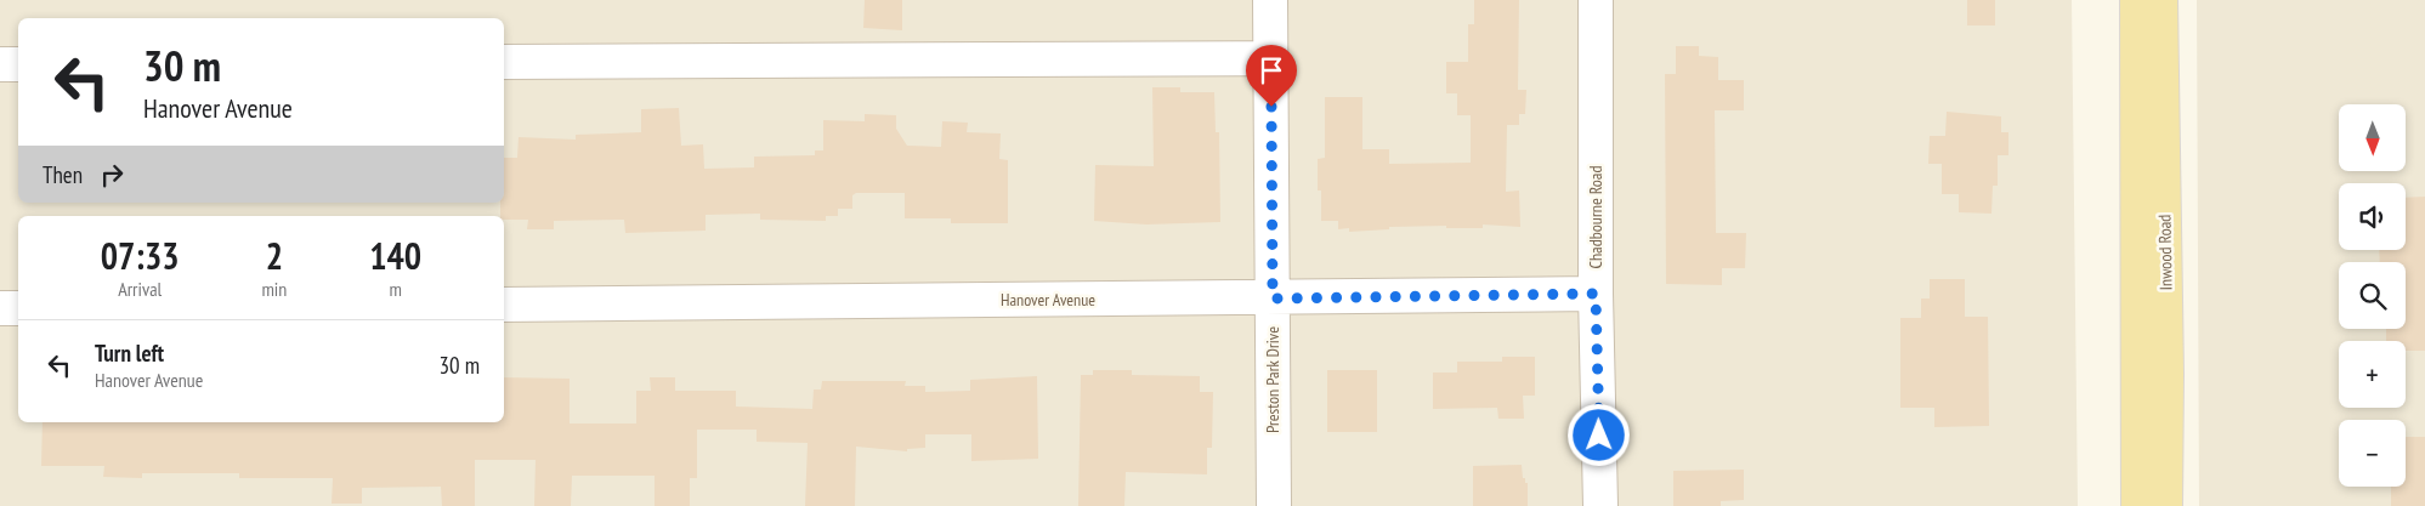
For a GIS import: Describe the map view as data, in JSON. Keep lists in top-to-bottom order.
{
  "streets": {
    "main road": ["Inwood Road"],
    "street": ["Chadbourne Road", "Hanover Avenue", "Preston Park Drive"]
  },
  "crossings": [
    ["Chadbourne Road", "Hanover Avenue"],
    ["Hanover Avenue", "Preston Park Drive"]
  ],
  "north": "bottom",
  "page": {
    "turn": ["30 m", "Hanover Avenue"],
    "map_buttons": ["+", "−"],
    "then": "Then",
    "eta": [
      "07:33",
      "Arrival",
      "2",
      "min",
      "140",
      "m"
    ],
    "list": [
      {
        "name": "Turn left",
        "note": "Hanover Avenue",
        "value": "30 m"
      }
    ]
  }
}
